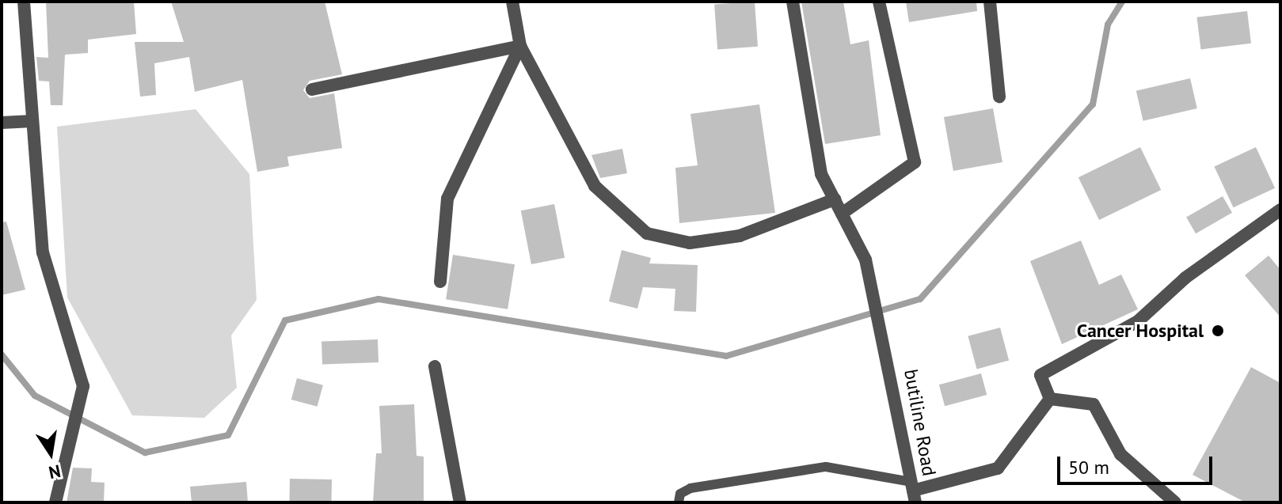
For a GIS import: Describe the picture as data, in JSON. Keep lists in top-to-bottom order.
{
  "streets": {
    "street": ["butiline Road"]
  },
  "places": ["Cancer Hospital"],
  "scale_bar": "50 m",
  "north": "bottom"
}
